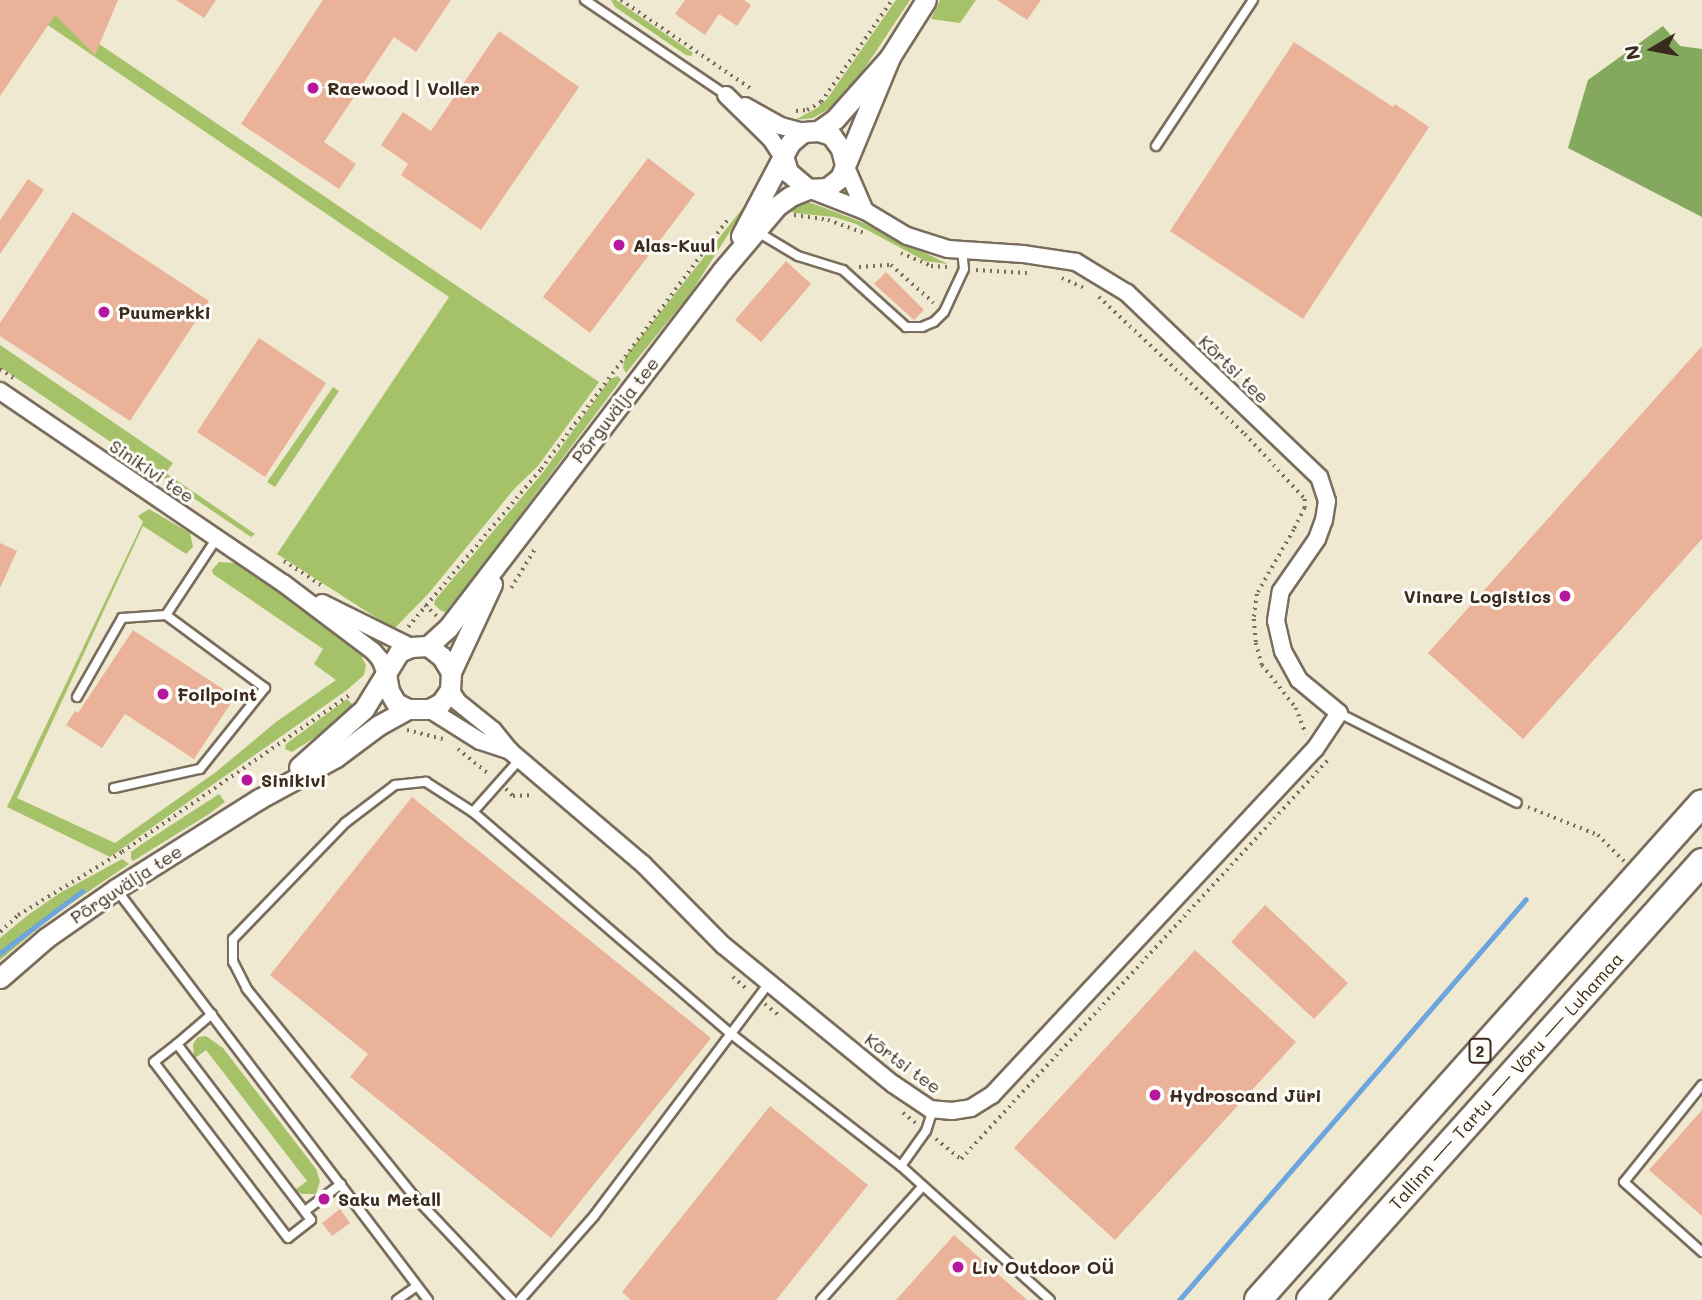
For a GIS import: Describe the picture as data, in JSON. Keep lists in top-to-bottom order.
{
  "streets": {
    "highway": ["2", "Tallinn — Tartu — Võru — Luhamaa"],
    "street": ["Kõrtsi tee", "Põrguvälja tee", "Sinikivi tee"]
  },
  "crossings": [
    ["Kõrtsi tee", "Põrguvälja tee"],
    ["Kõrtsi tee", "Sinikivi tee"],
    ["Põrguvälja tee", "Sinikivi tee"]
  ],
  "places": [
    "Raewood | Voller",
    "Alas-Kuul",
    "Puumerkki",
    "Vinare Logistics",
    "Foilpoint",
    "Sinikivi",
    "Hydroscand Jüri",
    "Saku Metall",
    "Liv Outdoor OÜ"
  ],
  "north": "left"
}
